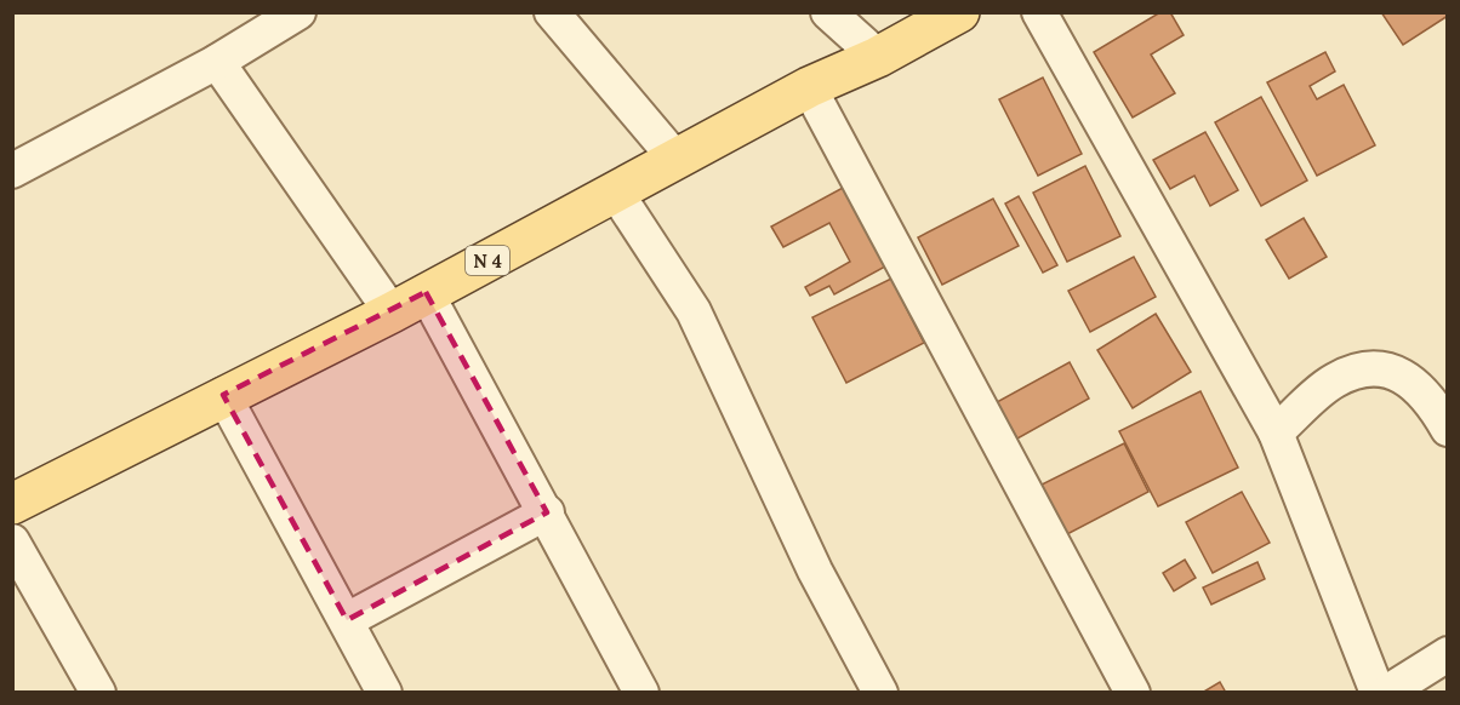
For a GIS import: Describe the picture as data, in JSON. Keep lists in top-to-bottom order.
{
  "streets": {
    "main road": ["N 4"]
  }
}
